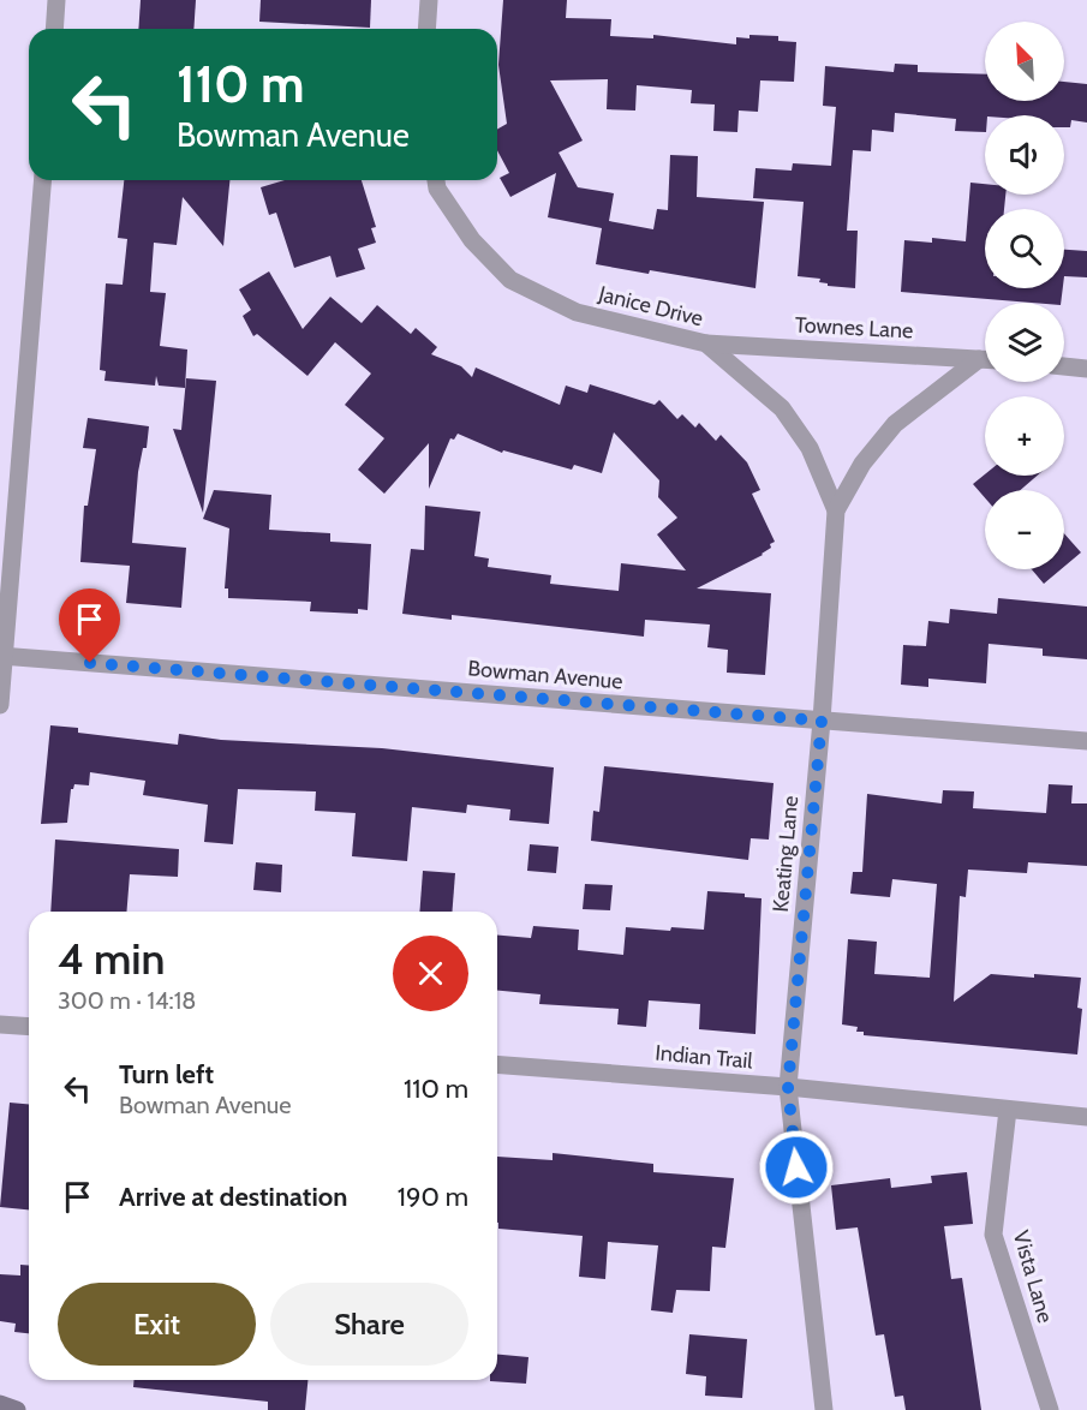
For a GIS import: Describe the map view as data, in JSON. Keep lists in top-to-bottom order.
{
  "streets": {
    "street": [
      "Janice Drive",
      "Townes Lane",
      "Bowman Avenue",
      "Keating Lane",
      "Indian Trail",
      "Vista Lane"
    ]
  },
  "crossings": [
    ["Janice Drive", "Townes Lane"],
    ["Janice Drive", "Keating Lane"],
    ["Townes Lane", "Keating Lane"],
    ["Bowman Avenue", "Keating Lane"],
    ["Keating Lane", "Indian Trail"],
    ["Indian Trail", "Vista Lane"]
  ],
  "north": "top left",
  "page": {
    "map_buttons": ["+", "−"],
    "turn": ["110 m", "Bowman Avenue"],
    "heading": ["4 min", "300 m · 14:18"],
    "list": [
      {
        "name": "Turn left",
        "note": "Bowman Avenue",
        "value": "110 m"
      },
      {
        "name": "Arrive at destination",
        "value": "190 m"
      }
    ],
    "buttons": ["Exit", "Share"]
  }
}
